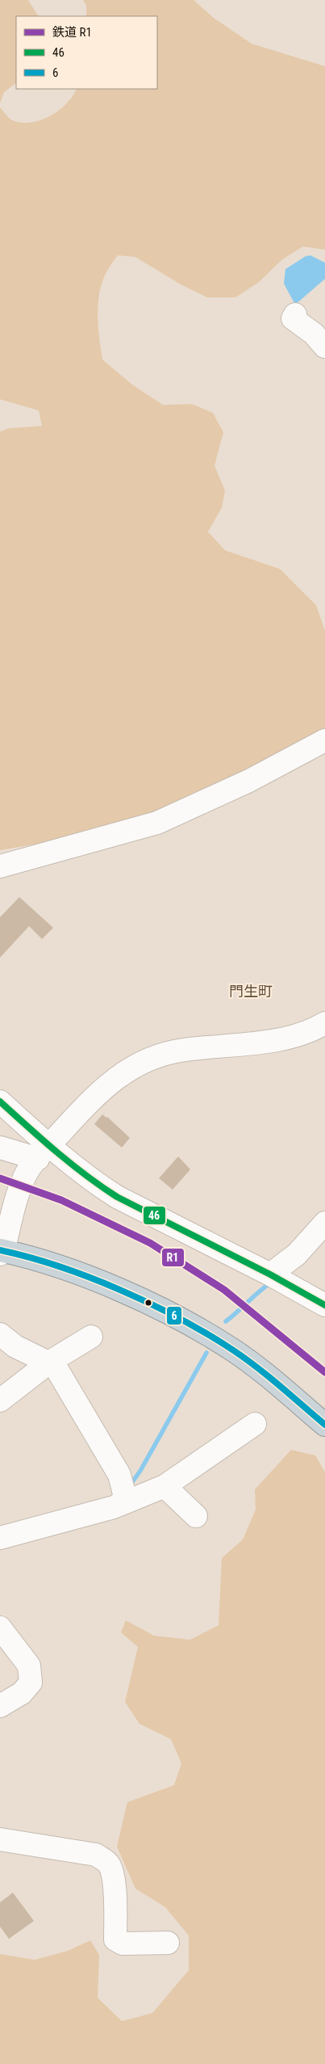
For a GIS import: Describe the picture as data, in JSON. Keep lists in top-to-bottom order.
{
  "districts": ["門生町"],
  "lines": ["transit line 46", "rail line R1", "transit line 6"],
  "legend": ["鉄道 R1", "46", "6"]
}
